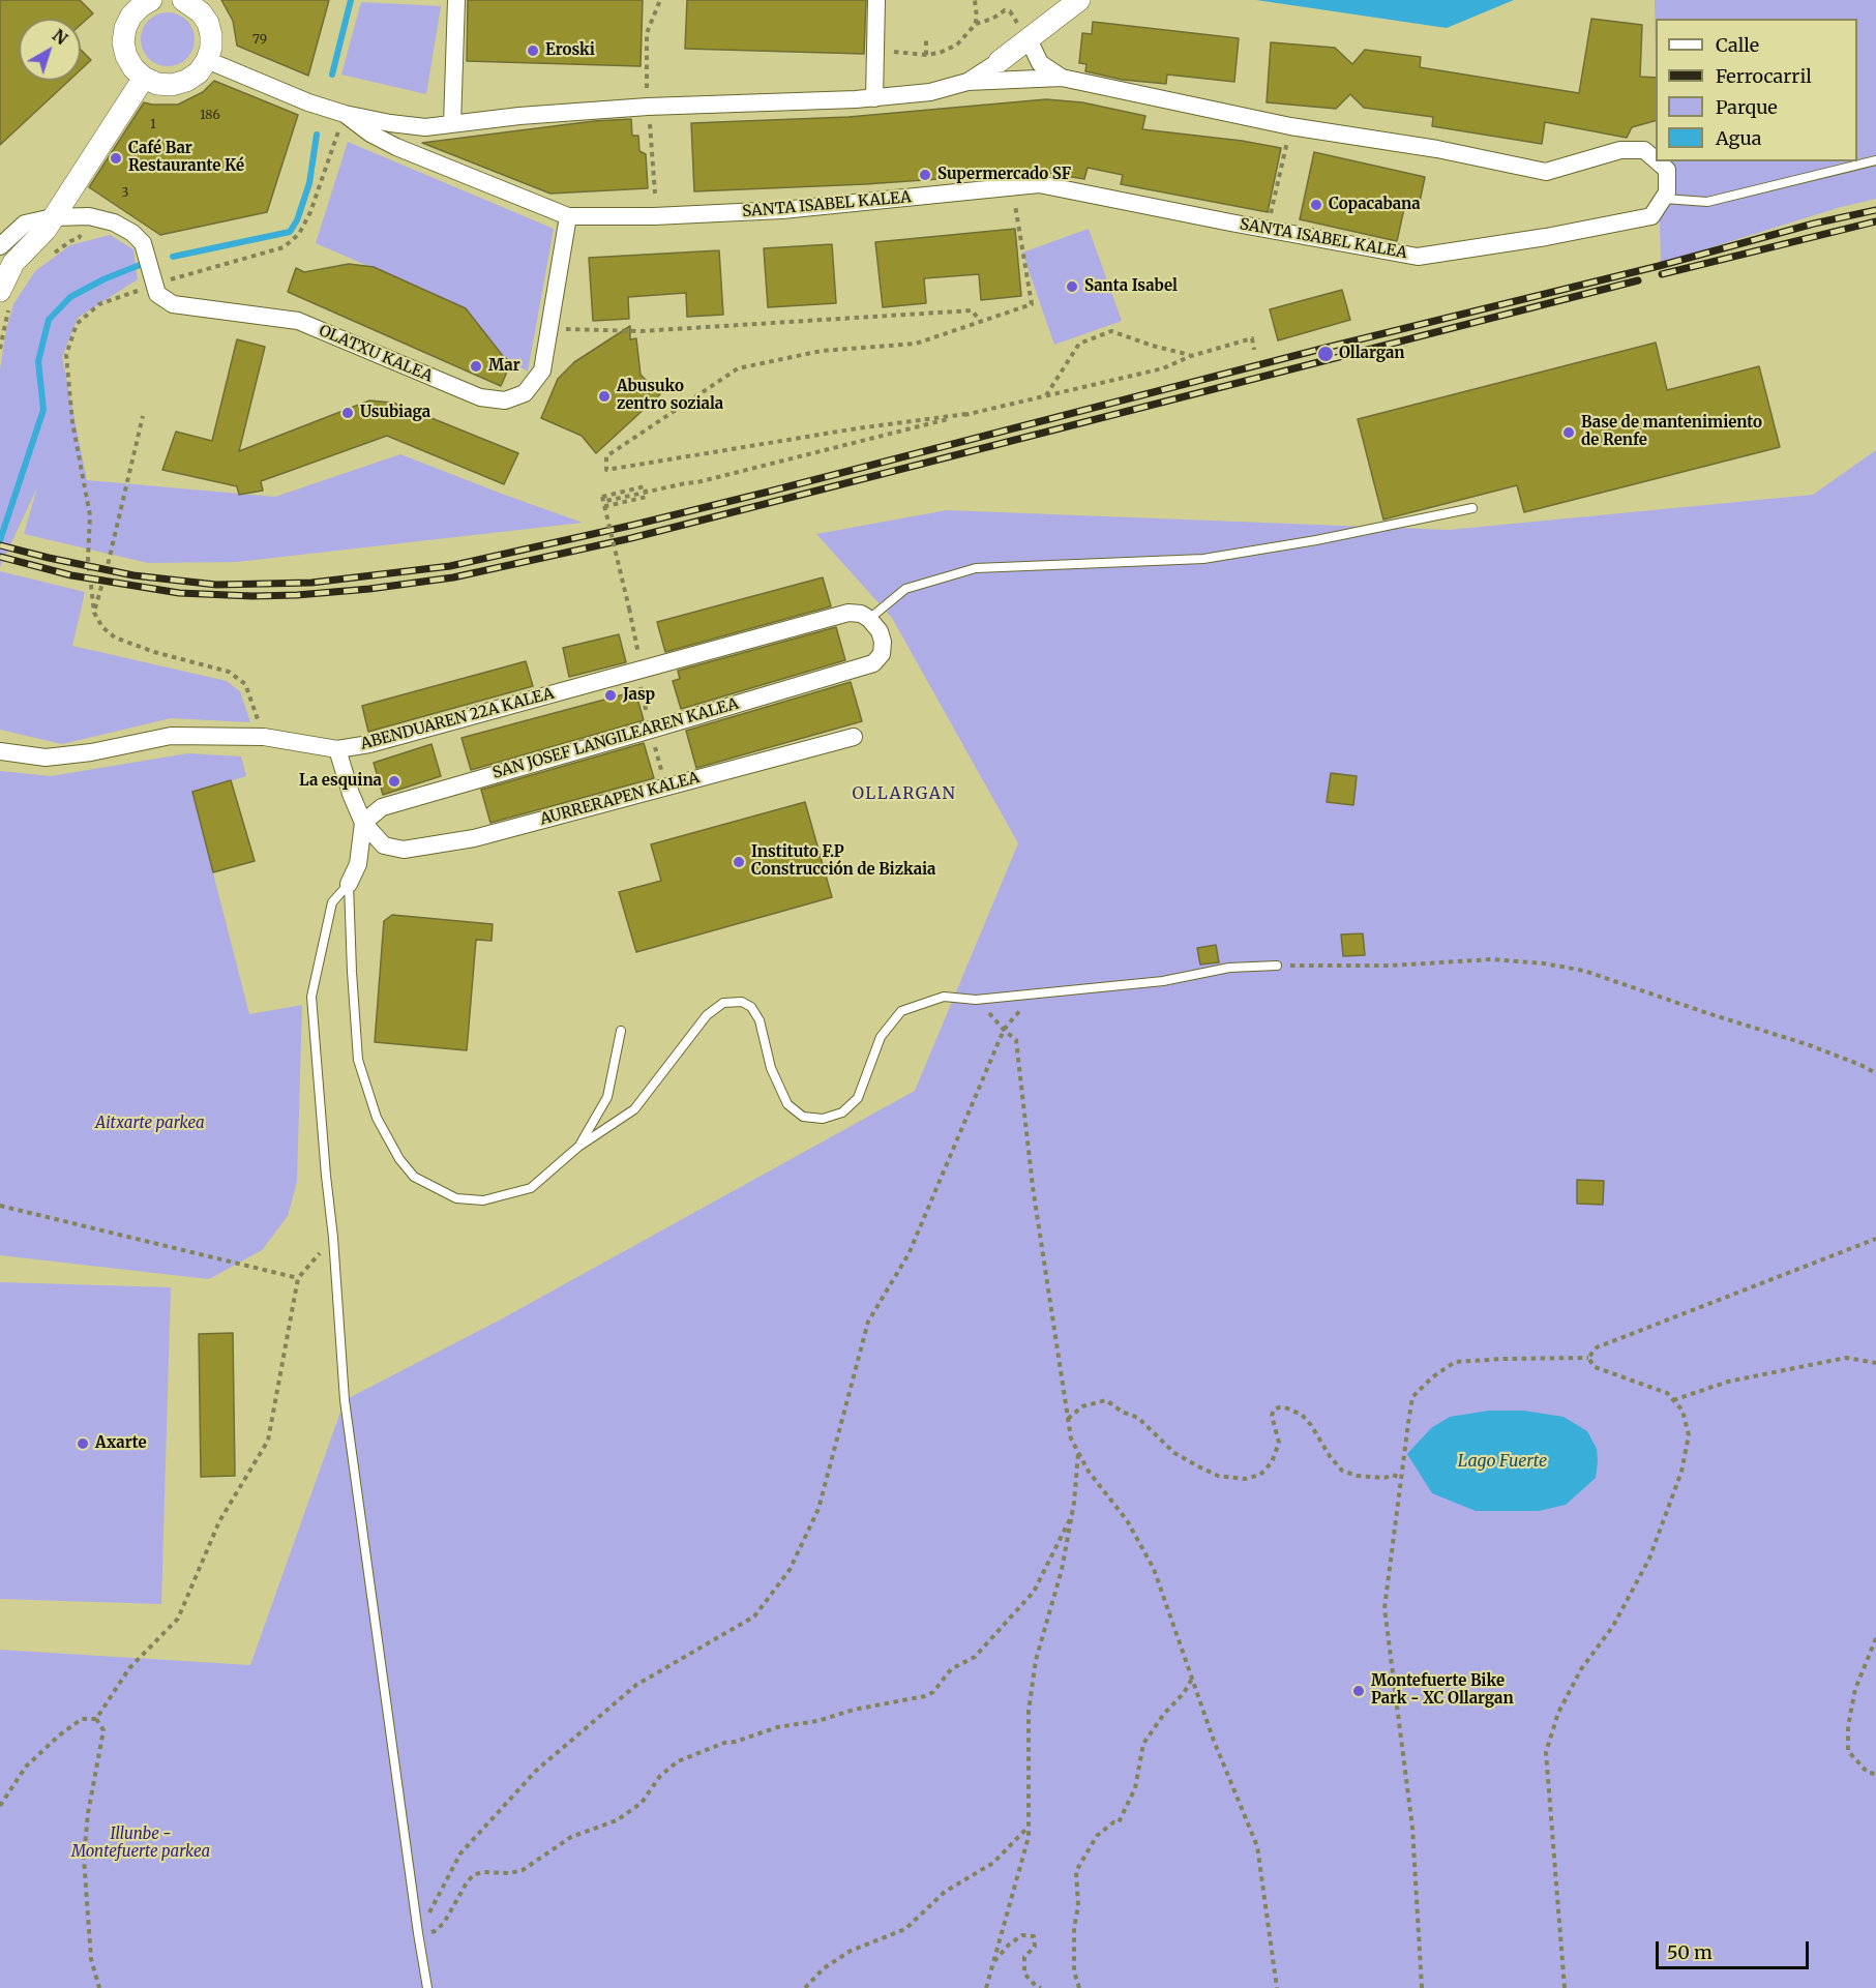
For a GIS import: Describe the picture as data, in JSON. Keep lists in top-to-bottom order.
{
  "streets": {
    "street": [
      "SANTA ISABEL KALEA",
      "OLATXU KALEA",
      "ABENDUAREN 22A KALEA",
      "SAN JOSEF LANGILEAREN KALEA",
      "AURRERAPEN KALEA"
    ]
  },
  "crossings": [
    ["SANTA ISABEL KALEA", "OLATXU KALEA"],
    ["ABENDUAREN 22A KALEA", "SAN JOSEF LANGILEAREN KALEA"],
    ["SAN JOSEF LANGILEAREN KALEA", "AURRERAPEN KALEA"]
  ],
  "districts": ["OLLARGAN"],
  "water": ["Lago Fuerte"],
  "parks": ["Aitxarte parkea", "Illunbe - Montefuerte parkea"],
  "places": [
    "Eroski",
    "Café Bar Restaurante Ké",
    "Supermercado SF",
    "Copacabana",
    "Santa Isabel",
    "Ollargan",
    "Mar",
    "Abusuko zentro soziala",
    "Usubiaga",
    "Base de mantenimiento de Renfe",
    "Jasp",
    "La esquina",
    "Instituto F.P Construcción de Bizkaia",
    "Axarte",
    "Montefuerte Bike Park - XC Ollargan"
  ],
  "house_numbers": [
    "79",
    "186",
    "1",
    "3"
  ],
  "legend": [
    "Calle",
    "Ferrocarril",
    "Parque",
    "Agua"
  ],
  "scale_bar": "50 m",
  "north": "top right"
}
